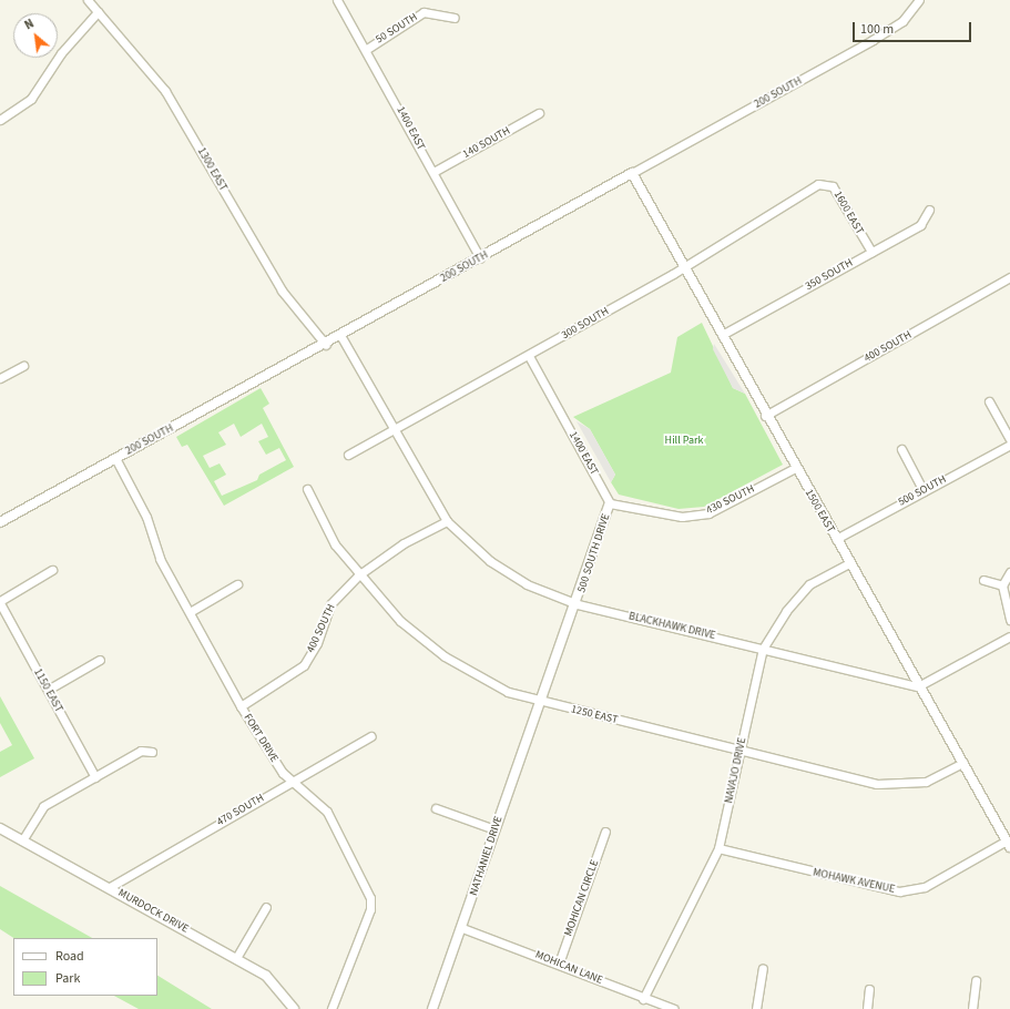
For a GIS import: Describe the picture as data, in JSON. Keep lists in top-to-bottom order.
{
  "streets": {
    "street": [
      "50 SOUTH",
      "200 SOUTH",
      "1400 EAST",
      "140 SOUTH",
      "1300 EAST",
      "1600 EAST",
      "350 SOUTH",
      "300 SOUTH",
      "400 SOUTH",
      "500 SOUTH",
      "430 SOUTH",
      "1500 EAST",
      "500 SOUTH DRIVE",
      "BLACKHAWK DRIVE",
      "1150 EAST",
      "1250 EAST",
      "FORT DRIVE",
      "NAVAJO DRIVE",
      "470 SOUTH",
      "NATHANIEL DRIVE",
      "MOHAWK AVENUE",
      "MOHICAN CIRCLE",
      "MURDOCK DRIVE",
      "MOHICAN LANE"
    ]
  },
  "crossings": [
    ["50 SOUTH", "1400 EAST"],
    ["200 SOUTH", "1400 EAST"],
    ["200 SOUTH", "1300 EAST"],
    ["200 SOUTH", "1500 EAST"],
    ["200 SOUTH", "FORT DRIVE"],
    ["1400 EAST", "140 SOUTH"],
    ["1400 EAST", "300 SOUTH"],
    ["1400 EAST", "430 SOUTH"],
    ["1400 EAST", "500 SOUTH DRIVE"],
    ["1600 EAST", "350 SOUTH"],
    ["1600 EAST", "300 SOUTH"],
    ["350 SOUTH", "1500 EAST"],
    ["300 SOUTH", "1500 EAST"],
    ["300 SOUTH", "BLACKHAWK DRIVE"],
    ["400 SOUTH", "1500 EAST"],
    ["400 SOUTH", "BLACKHAWK DRIVE"],
    ["400 SOUTH", "1250 EAST"],
    ["400 SOUTH", "FORT DRIVE"],
    ["500 SOUTH", "1500 EAST"],
    ["430 SOUTH", "1500 EAST"],
    ["430 SOUTH", "500 SOUTH DRIVE"],
    ["1500 EAST", "BLACKHAWK DRIVE"],
    ["1500 EAST", "1250 EAST"],
    ["1500 EAST", "NAVAJO DRIVE"],
    ["1500 EAST", "MOHAWK AVENUE"],
    ["500 SOUTH DRIVE", "BLACKHAWK DRIVE"],
    ["500 SOUTH DRIVE", "1250 EAST"],
    ["500 SOUTH DRIVE", "NATHANIEL DRIVE"],
    ["BLACKHAWK DRIVE", "NAVAJO DRIVE"],
    ["1250 EAST", "NAVAJO DRIVE"],
    ["1250 EAST", "NATHANIEL DRIVE"],
    ["FORT DRIVE", "470 SOUTH"],
    ["NAVAJO DRIVE", "MOHAWK AVENUE"],
    ["NAVAJO DRIVE", "MOHICAN LANE"],
    ["470 SOUTH", "MURDOCK DRIVE"],
    ["NATHANIEL DRIVE", "MOHICAN LANE"],
    ["MOHICAN CIRCLE", "MOHICAN LANE"]
  ],
  "parks": ["Hill Park"],
  "legend": ["Road", "Park"],
  "scale_bar": "100 m",
  "north": "top left"
}
